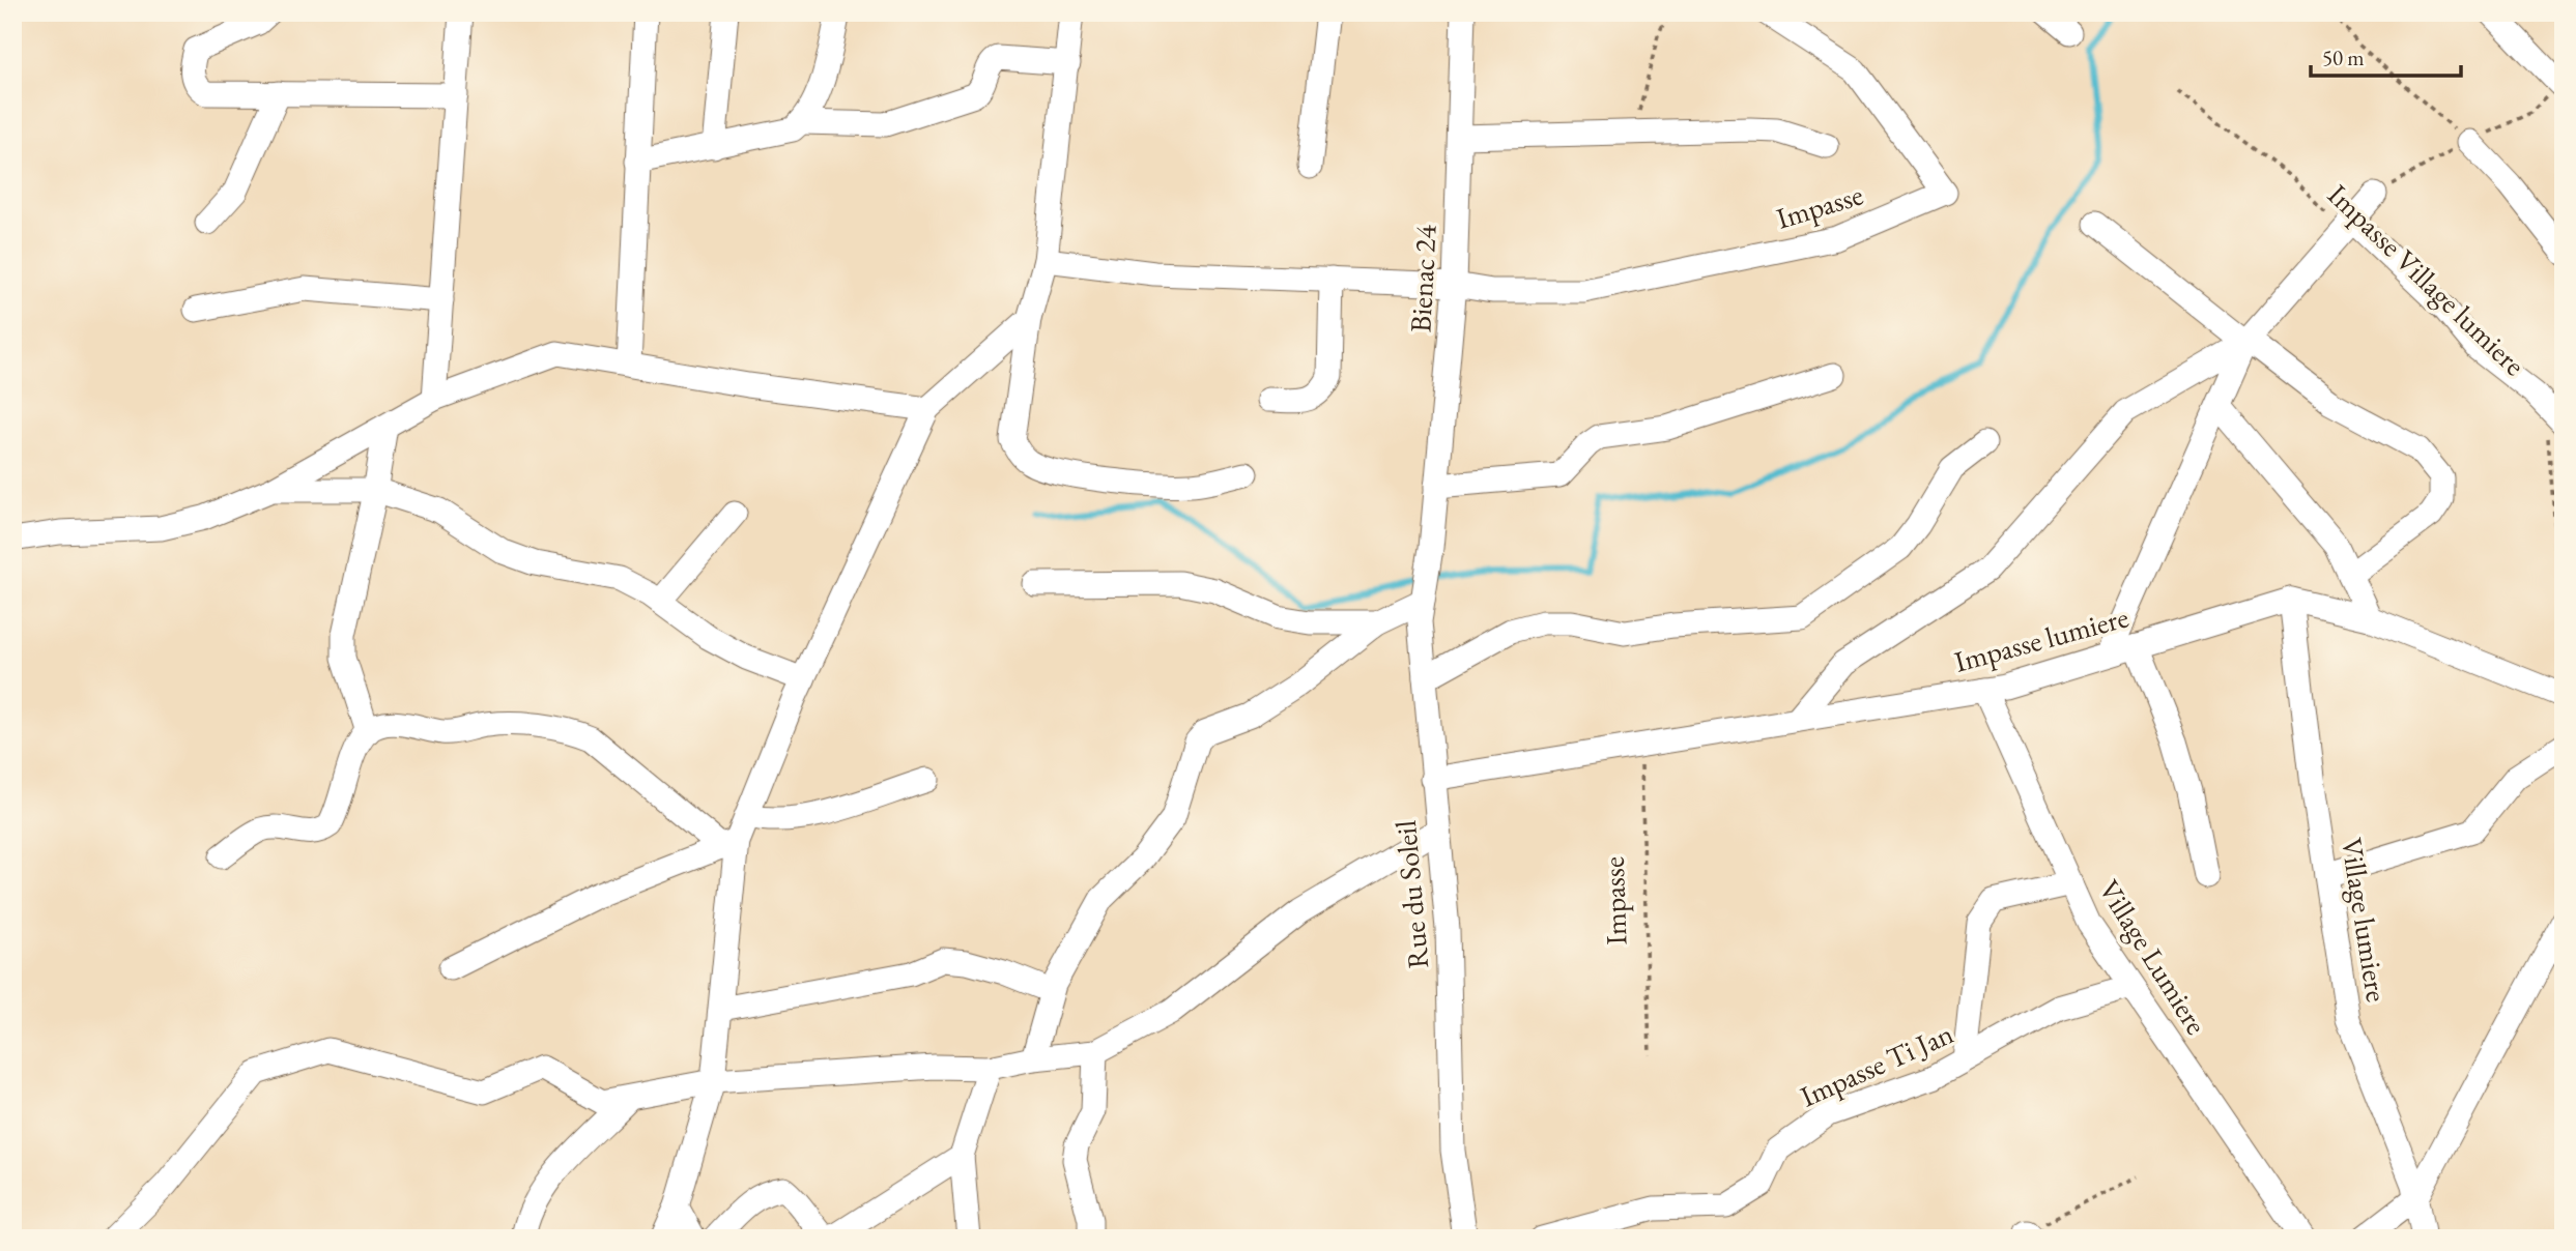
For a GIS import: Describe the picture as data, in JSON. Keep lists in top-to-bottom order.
{
  "streets": {
    "street": [
      "Impasse",
      "Bienac 24",
      "Impasse lumiere",
      "Rue du Soleil",
      "Village lumiere",
      "Village Lumiere",
      "Impasse Ti Jan"
    ],
    "path": ["Impasse Village lumiere"]
  },
  "crossings": [
    ["Impasse", "Bienac 24"],
    ["Impasse", "Impasse lumiere"],
    ["Bienac 24", "Rue du Soleil"],
    ["Impasse lumiere", "Rue du Soleil"],
    ["Impasse lumiere", "Village lumiere"],
    ["Impasse lumiere", "Village Lumiere"],
    ["Village Lumiere", "Impasse Ti Jan"]
  ],
  "scale_bar": "50 m"
}
